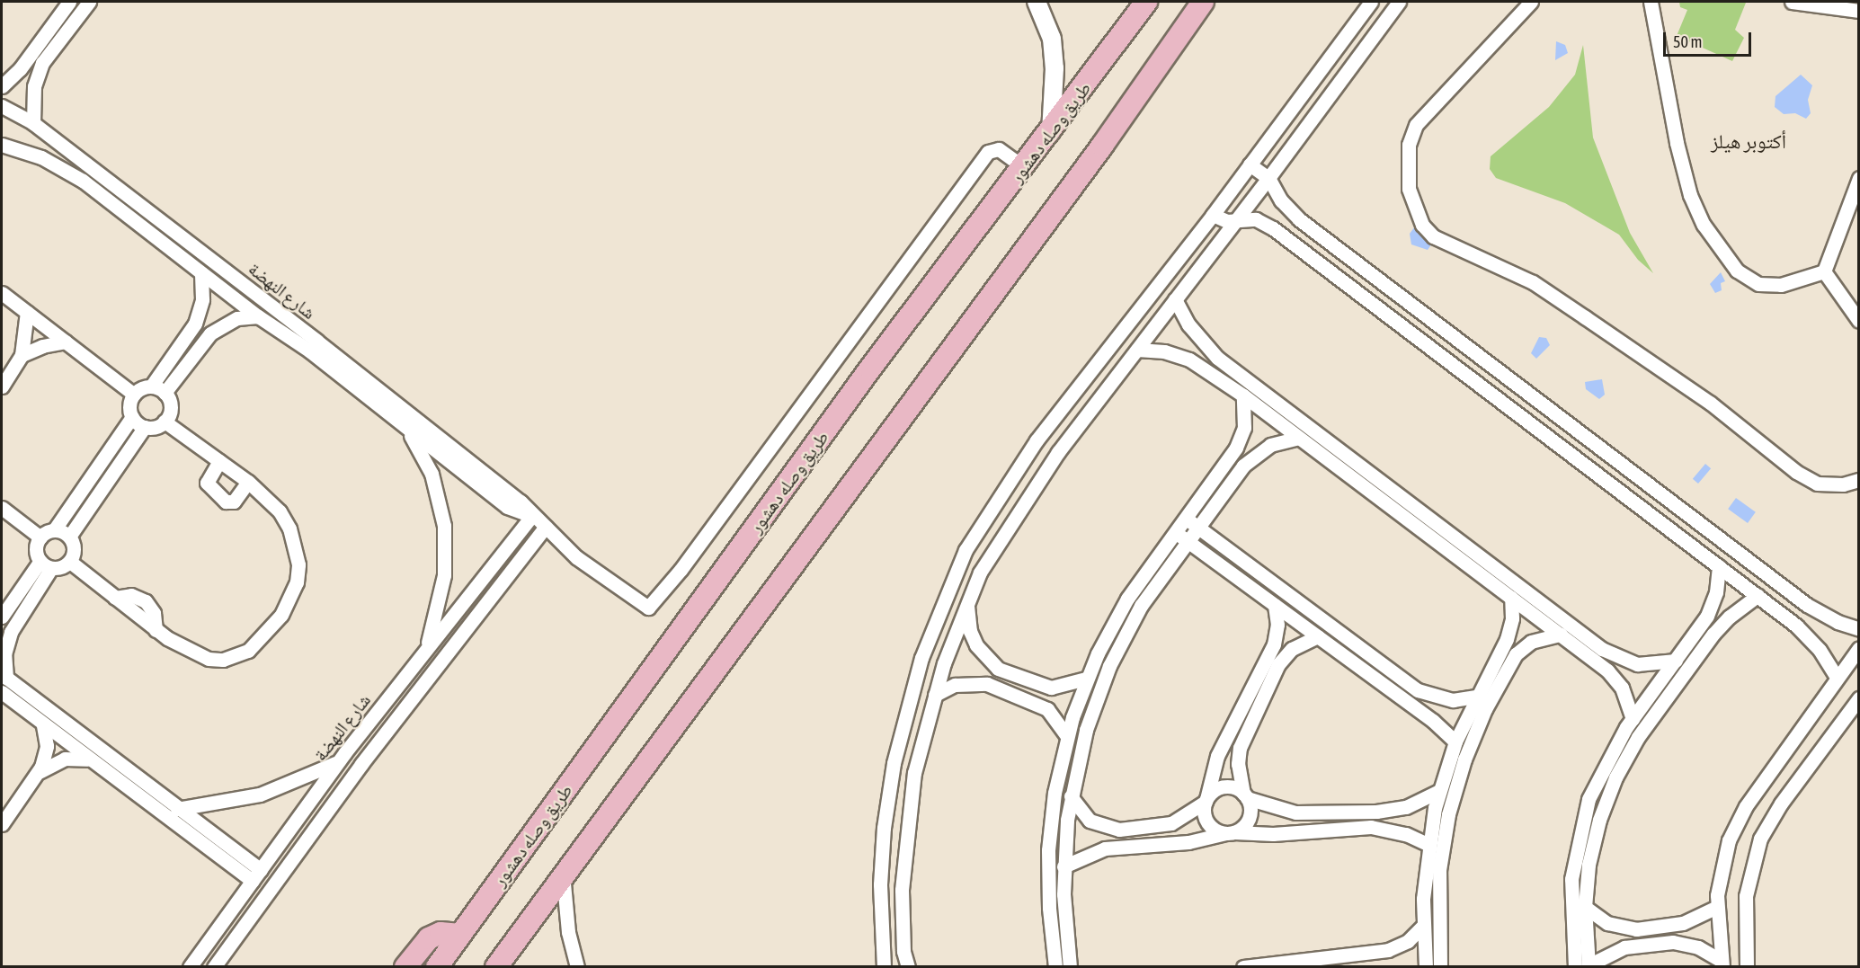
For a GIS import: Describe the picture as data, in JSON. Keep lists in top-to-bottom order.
{
  "streets": {
    "main road": ["طريق وصله دهشور"],
    "street": ["شارع النهضة"]
  },
  "districts": ["أكتوبر هيلز"],
  "scale_bar": "50 m"
}
